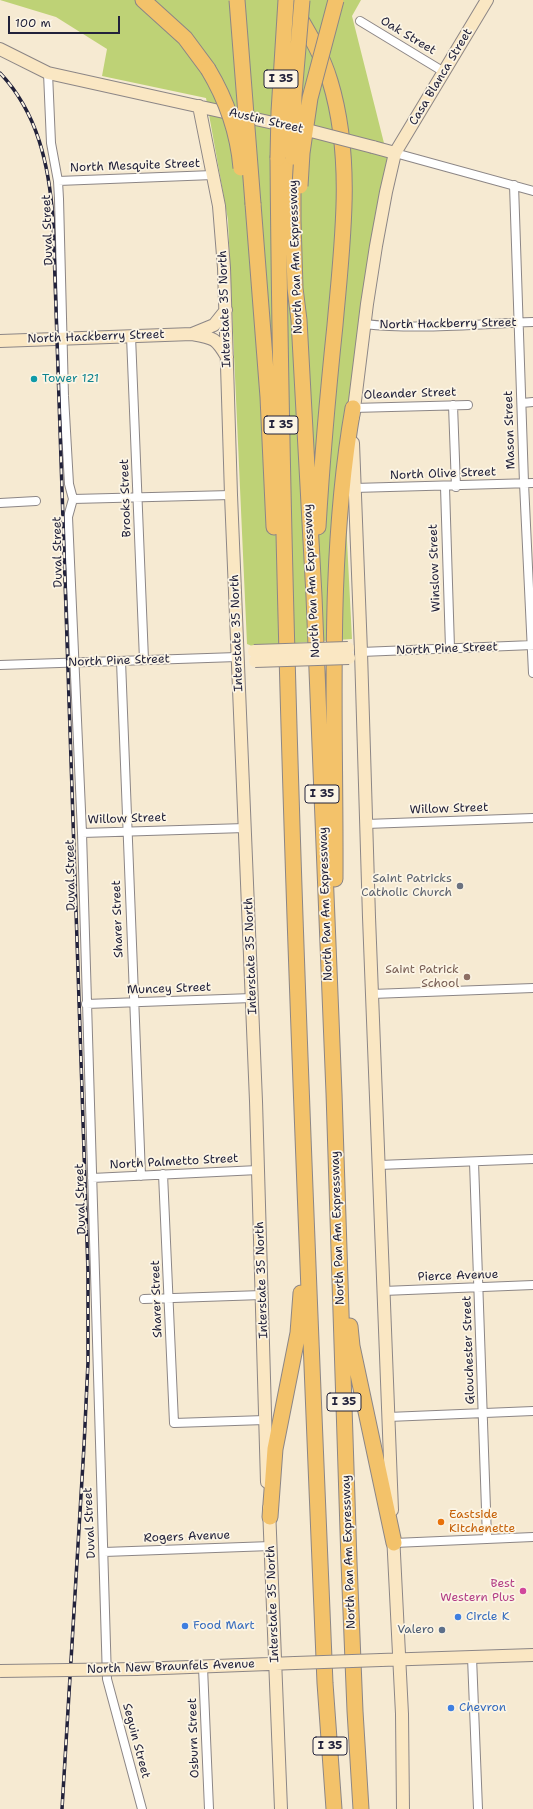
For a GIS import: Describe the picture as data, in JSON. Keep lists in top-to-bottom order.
{
  "streets": {
    "highway": ["I 35", "North Pan Am Expressway"],
    "main road": [
      "Casa Blanca Street",
      "Austin Street",
      "Interstate 35 North",
      "North Hackberry Street",
      "North Pine Street",
      "North New Braunfels Avenue"
    ],
    "street": [
      "Oak Street",
      "North Mesquite Street",
      "Duval Street",
      "Oleander Street",
      "Mason Street",
      "North Olive Street",
      "Brooks Street",
      "Winslow Street",
      "Willow Street",
      "Sharer Street",
      "Muncey Street",
      "North Palmetto Street",
      "Pierce Avenue",
      "Glouchester Street",
      "Rogers Avenue",
      "Osburn Street",
      "Seguin Street"
    ]
  },
  "crossings": [
    ["Oak Street", "Casa Blanca Street"],
    ["Casa Blanca Street", "Austin Street"],
    ["Austin Street", "Duval Street"],
    ["Austin Street", "Interstate 35 North"],
    ["Austin Street", "Mason Street"],
    ["North Mesquite Street", "Duval Street"],
    ["North Mesquite Street", "Interstate 35 North"],
    ["Duval Street", "North Hackberry Street"],
    ["Duval Street", "North Pine Street"],
    ["Duval Street", "Willow Street"],
    ["Duval Street", "Muncey Street"],
    ["Duval Street", "North Palmetto Street"],
    ["Duval Street", "Rogers Avenue"],
    ["Duval Street", "Seguin Street"],
    ["Interstate 35 North", "North Hackberry Street"],
    ["Interstate 35 North", "North Pine Street"],
    ["Interstate 35 North", "Willow Street"],
    ["Interstate 35 North", "Sharer Street"],
    ["Interstate 35 North", "Muncey Street"],
    ["Interstate 35 North", "North Palmetto Street"],
    ["Interstate 35 North", "Rogers Avenue"],
    ["Interstate 35 North", "North New Braunfels Avenue"],
    ["North Hackberry Street", "Mason Street"],
    ["North Hackberry Street", "Brooks Street"],
    ["Mason Street", "North Olive Street"],
    ["Mason Street", "North Pine Street"],
    ["North Olive Street", "Winslow Street"],
    ["Brooks Street", "North Pine Street"],
    ["Winslow Street", "North Pine Street"],
    ["North Pine Street", "Sharer Street"],
    ["Willow Street", "Sharer Street"],
    ["Sharer Street", "Muncey Street"],
    ["Sharer Street", "North Palmetto Street"],
    ["Pierce Avenue", "Glouchester Street"],
    ["North New Braunfels Avenue", "Osburn Street"]
  ],
  "places": [
    "Tower 121",
    "Saint Patricks Catholic Church",
    "Saint Patrick School",
    "Eastside Kitchenette",
    "Best Western Plus",
    "Circle K",
    "Food Mart",
    "Valero",
    "Chevron"
  ],
  "scale_bar": "100 m"
}
